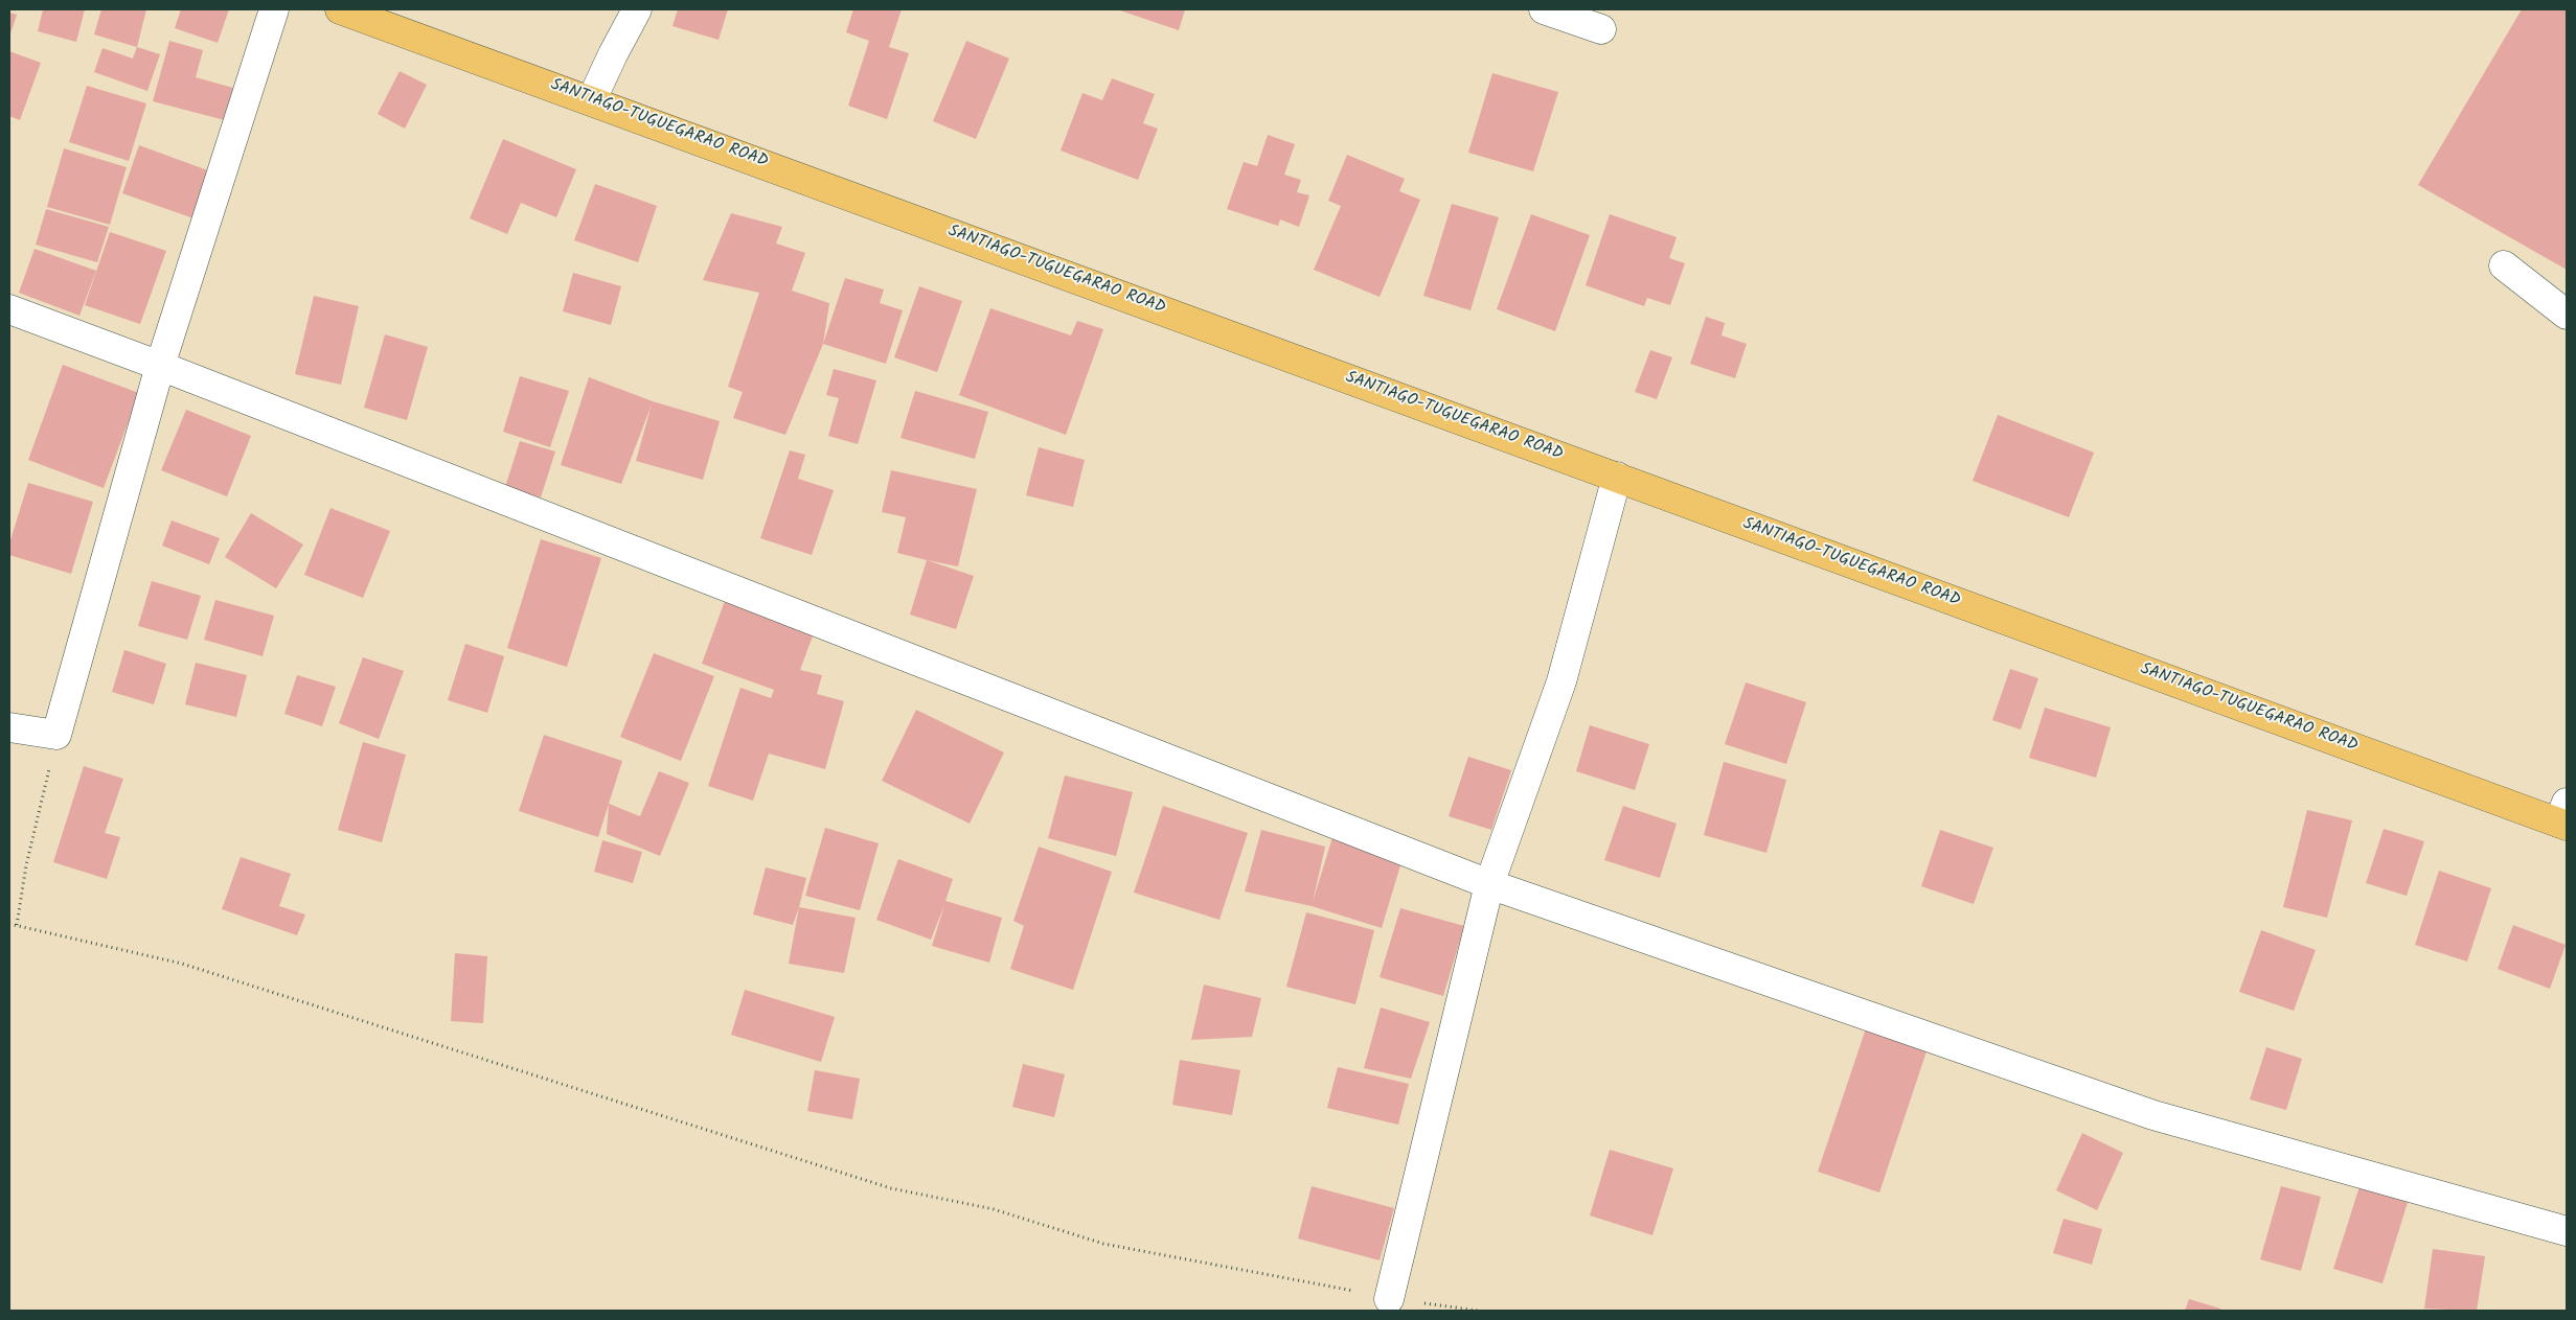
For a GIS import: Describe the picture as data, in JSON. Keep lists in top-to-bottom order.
{
  "streets": {
    "highway": ["SANTIAGO-TUGUEGARAO ROAD"]
  }
}
